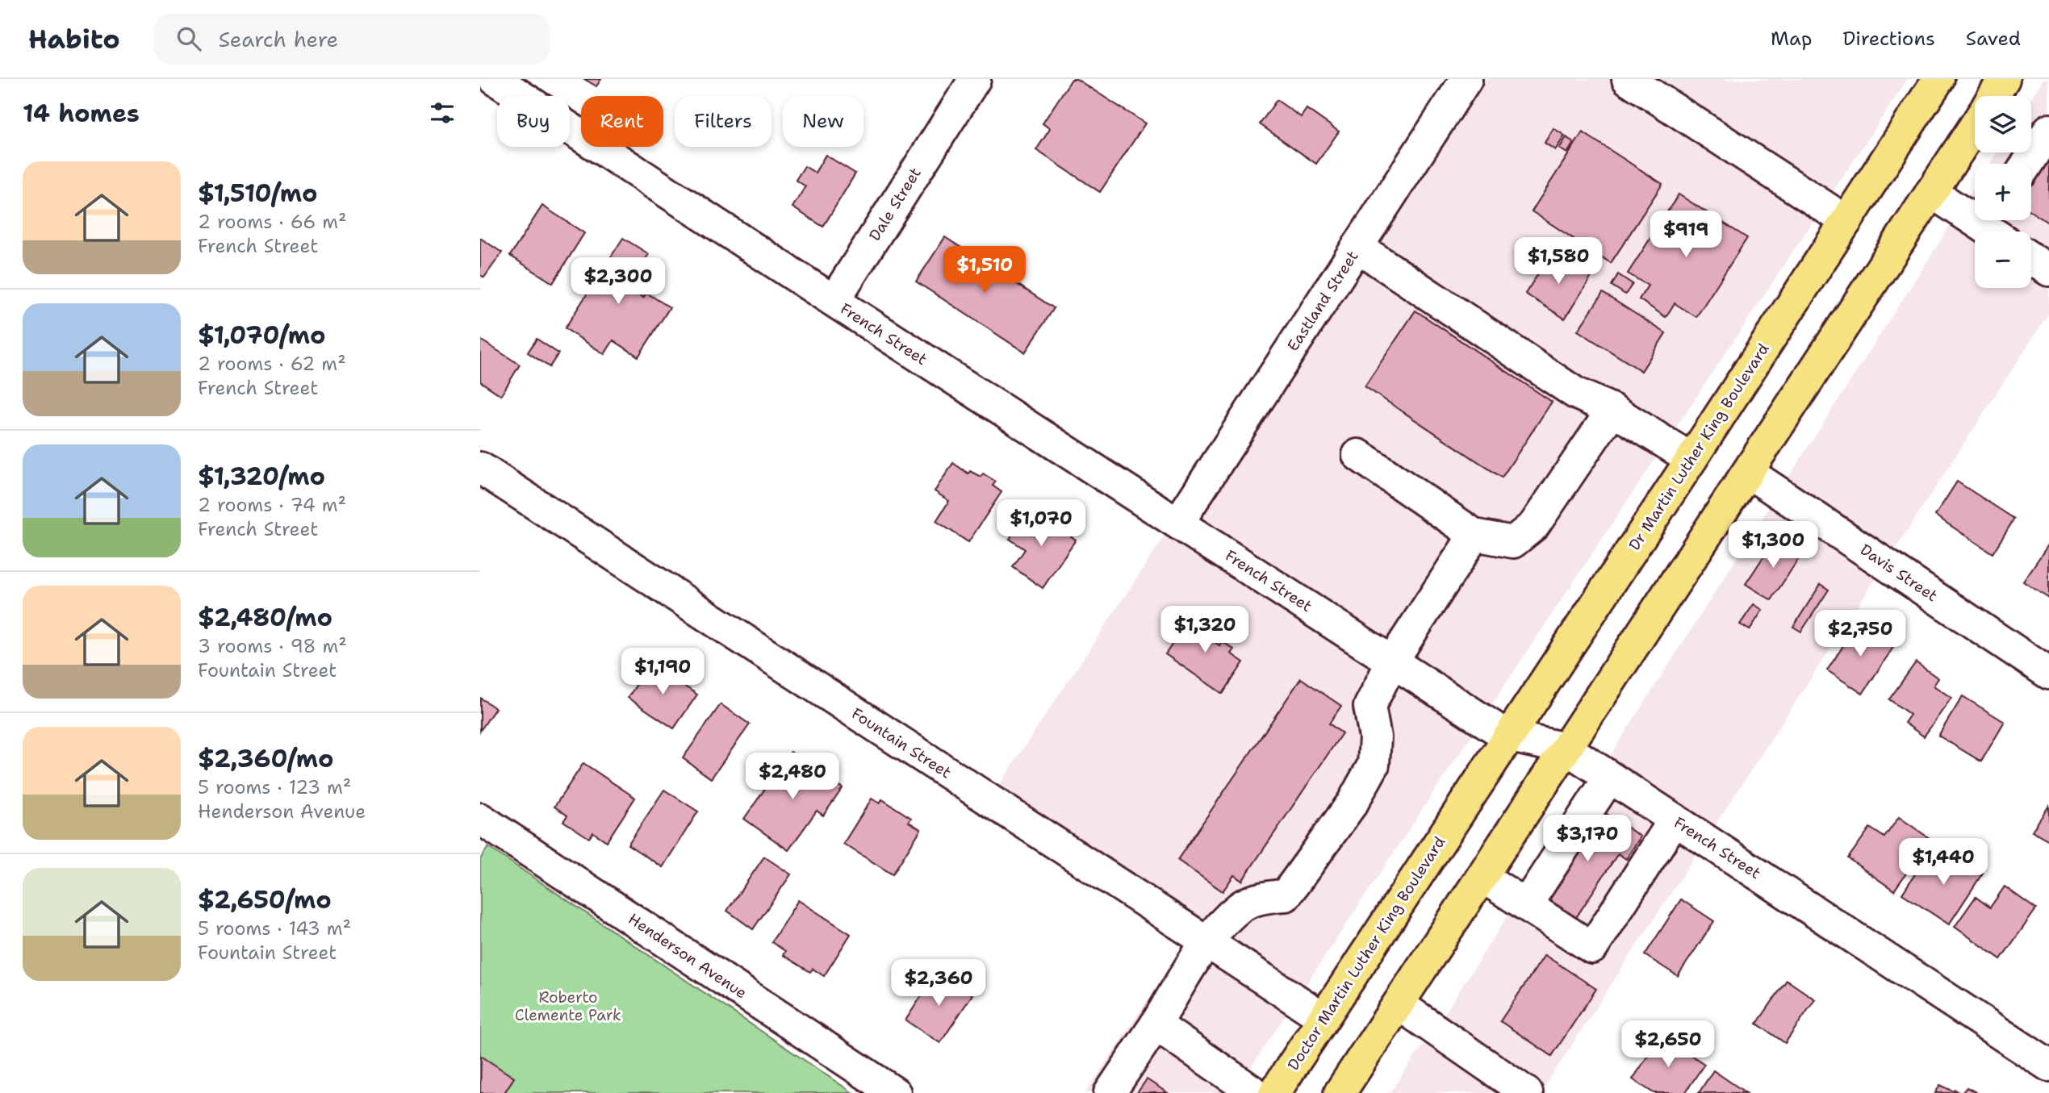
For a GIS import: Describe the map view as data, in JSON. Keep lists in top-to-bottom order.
{
  "streets": {
    "main road": ["Dr Martin Luther King Boulevard", "Doctor Martin Luther King Boulevard"],
    "street": [
      "Dale Street",
      "Eastland Street",
      "French Street",
      "Davis Street",
      "Fountain Street",
      "Henderson Avenue"
    ]
  },
  "crossings": [
    ["Dale Street", "French Street"],
    ["Eastland Street", "French Street"],
    ["French Street", "Dr Martin Luther King Boulevard"],
    ["Dr Martin Luther King Boulevard", "Doctor Martin Luther King Boulevard"],
    ["Fountain Street", "Doctor Martin Luther King Boulevard"]
  ],
  "parks": ["Roberto Clemente Park"],
  "page": {
    "header": "Habito",
    "search": "Search here",
    "nav": ["Map", "Directions", "Saved"],
    "heading": "14 homes",
    "map_buttons": ["+", "−"],
    "chip": [
      "Buy",
      "Rent",
      "Filters",
      "New"
    ],
    "list": [
      {
        "name": "$1,510/mo",
        "note": "2 rooms · 66 m² · French Street"
      },
      {
        "name": "$1,070/mo",
        "note": "2 rooms · 62 m² · French Street"
      },
      {
        "name": "$1,320/mo",
        "note": "2 rooms · 74 m² · French Street"
      },
      {
        "name": "$2,480/mo",
        "note": "3 rooms · 98 m² · Fountain Street"
      },
      {
        "name": "$2,360/mo",
        "note": "5 rooms · 123 m² · Henderson Avenue"
      },
      {
        "name": "$2,650/mo",
        "note": "5 rooms · 143 m² · Fountain Street"
      }
    ],
    "price": [
      "$919",
      "$1,580",
      "$1,510",
      "$2,300",
      "$1,070",
      "$1,300",
      "$1,320",
      "$2,750",
      "$1,190",
      "$2,480",
      "$3,170",
      "$1,440",
      "$2,360",
      "$2,650"
    ]
  }
}
